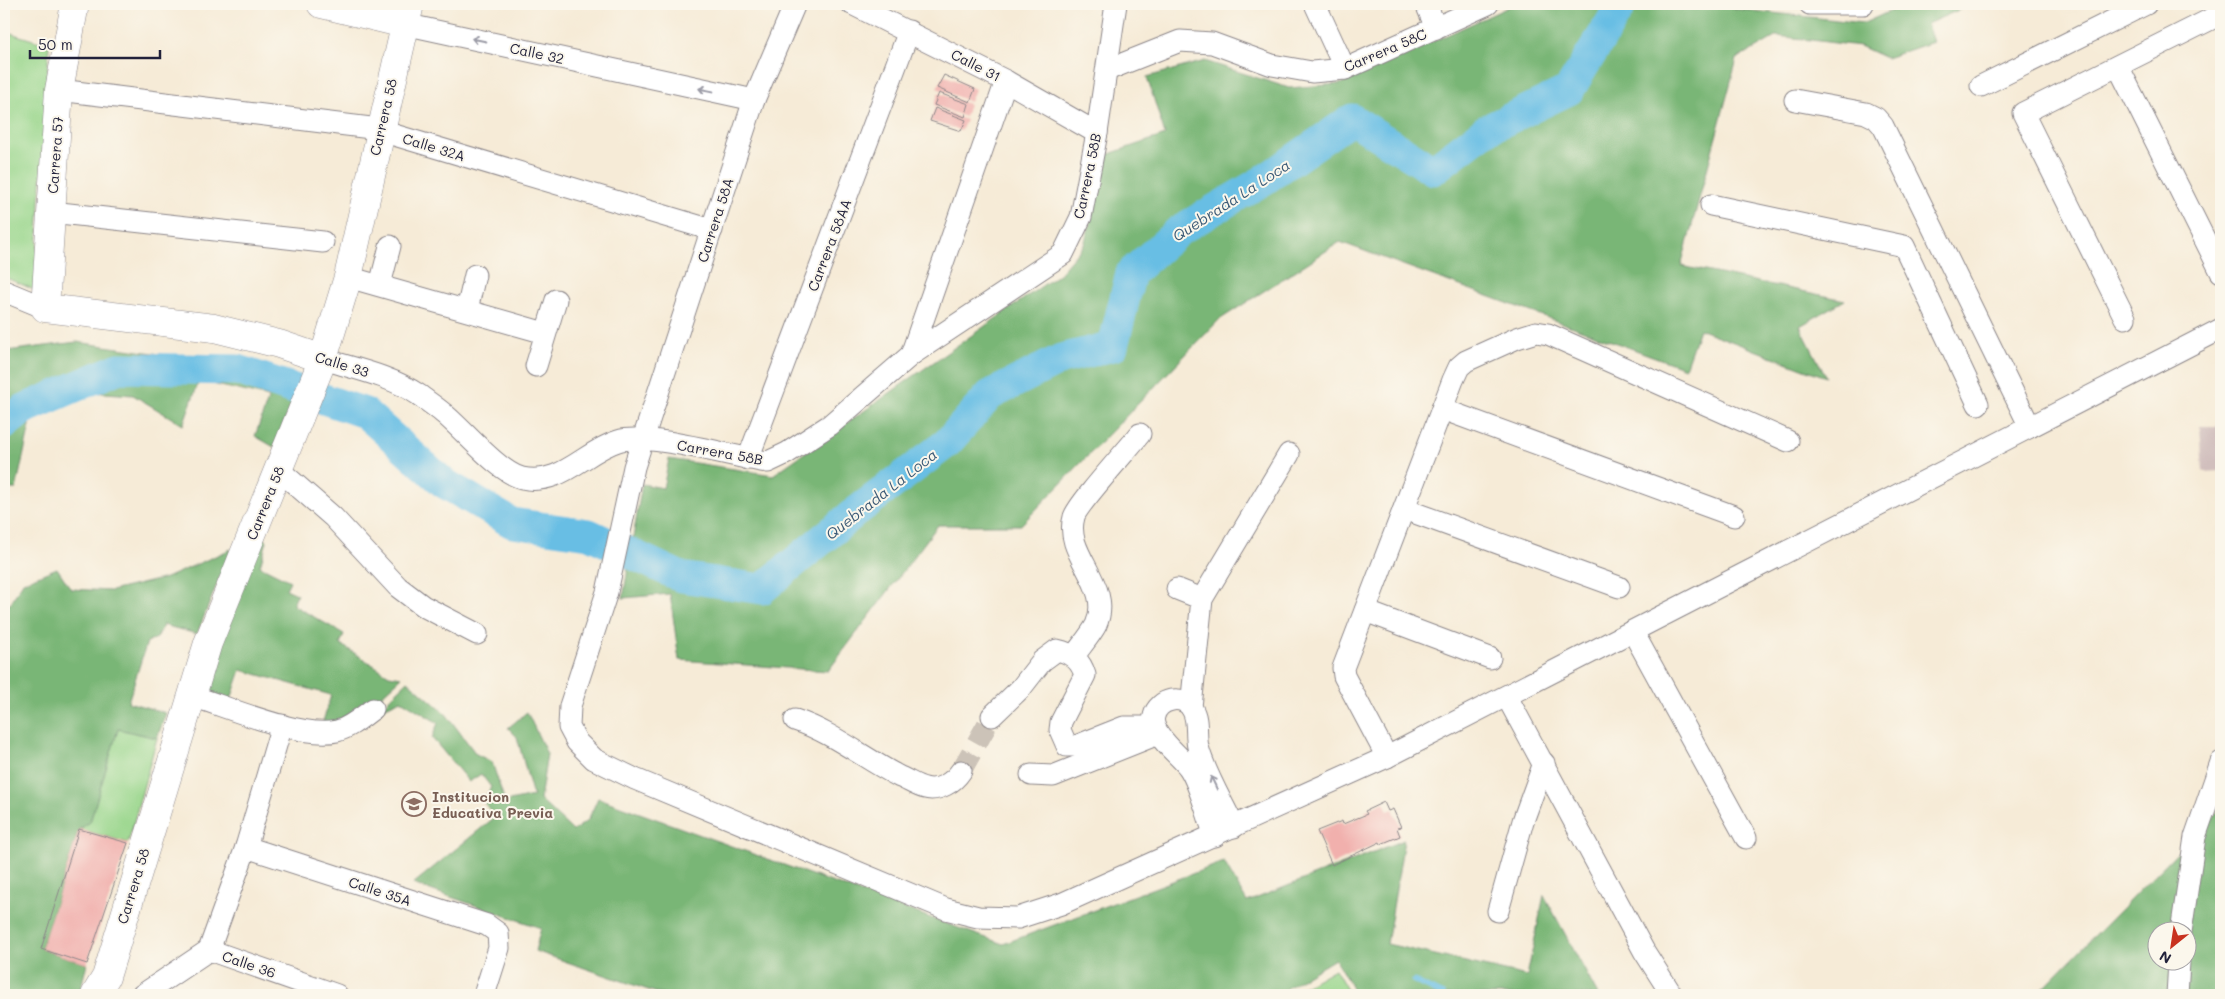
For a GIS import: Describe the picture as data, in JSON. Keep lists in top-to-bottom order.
{
  "streets": {
    "main road": [
      "Calle 32",
      "Carrera 58",
      "Carrera 57",
      "Calle 33"
    ],
    "street": [
      "Carrera 58C",
      "Calle 31",
      "Calle 32A",
      "Carrera 58B",
      "Carrera 58A",
      "Carrera 58AA",
      "Calle 35A",
      "Calle 36"
    ]
  },
  "crossings": [
    ["Carrera 58C", "Carrera 58B"],
    ["Calle 32", "Carrera 58"],
    ["Calle 32", "Carrera 58A"],
    ["Calle 31", "Carrera 58B"],
    ["Calle 31", "Carrera 58AA"],
    ["Carrera 58", "Calle 32A"],
    ["Carrera 58", "Calle 33"],
    ["Calle 32A", "Carrera 57"],
    ["Calle 32A", "Carrera 58A"],
    ["Carrera 57", "Calle 33"],
    ["Carrera 58B", "Carrera 58A"],
    ["Carrera 58B", "Carrera 58AA"],
    ["Carrera 58B", "Calle 33"],
    ["Carrera 58A", "Calle 33"]
  ],
  "one_way": ["Calle 32"],
  "water": ["Quebrada La Loca"],
  "places": {
    "school or university": ["Institucion Educativa Previa"]
  },
  "scale_bar": "50 m",
  "north": "bottom left"
}
